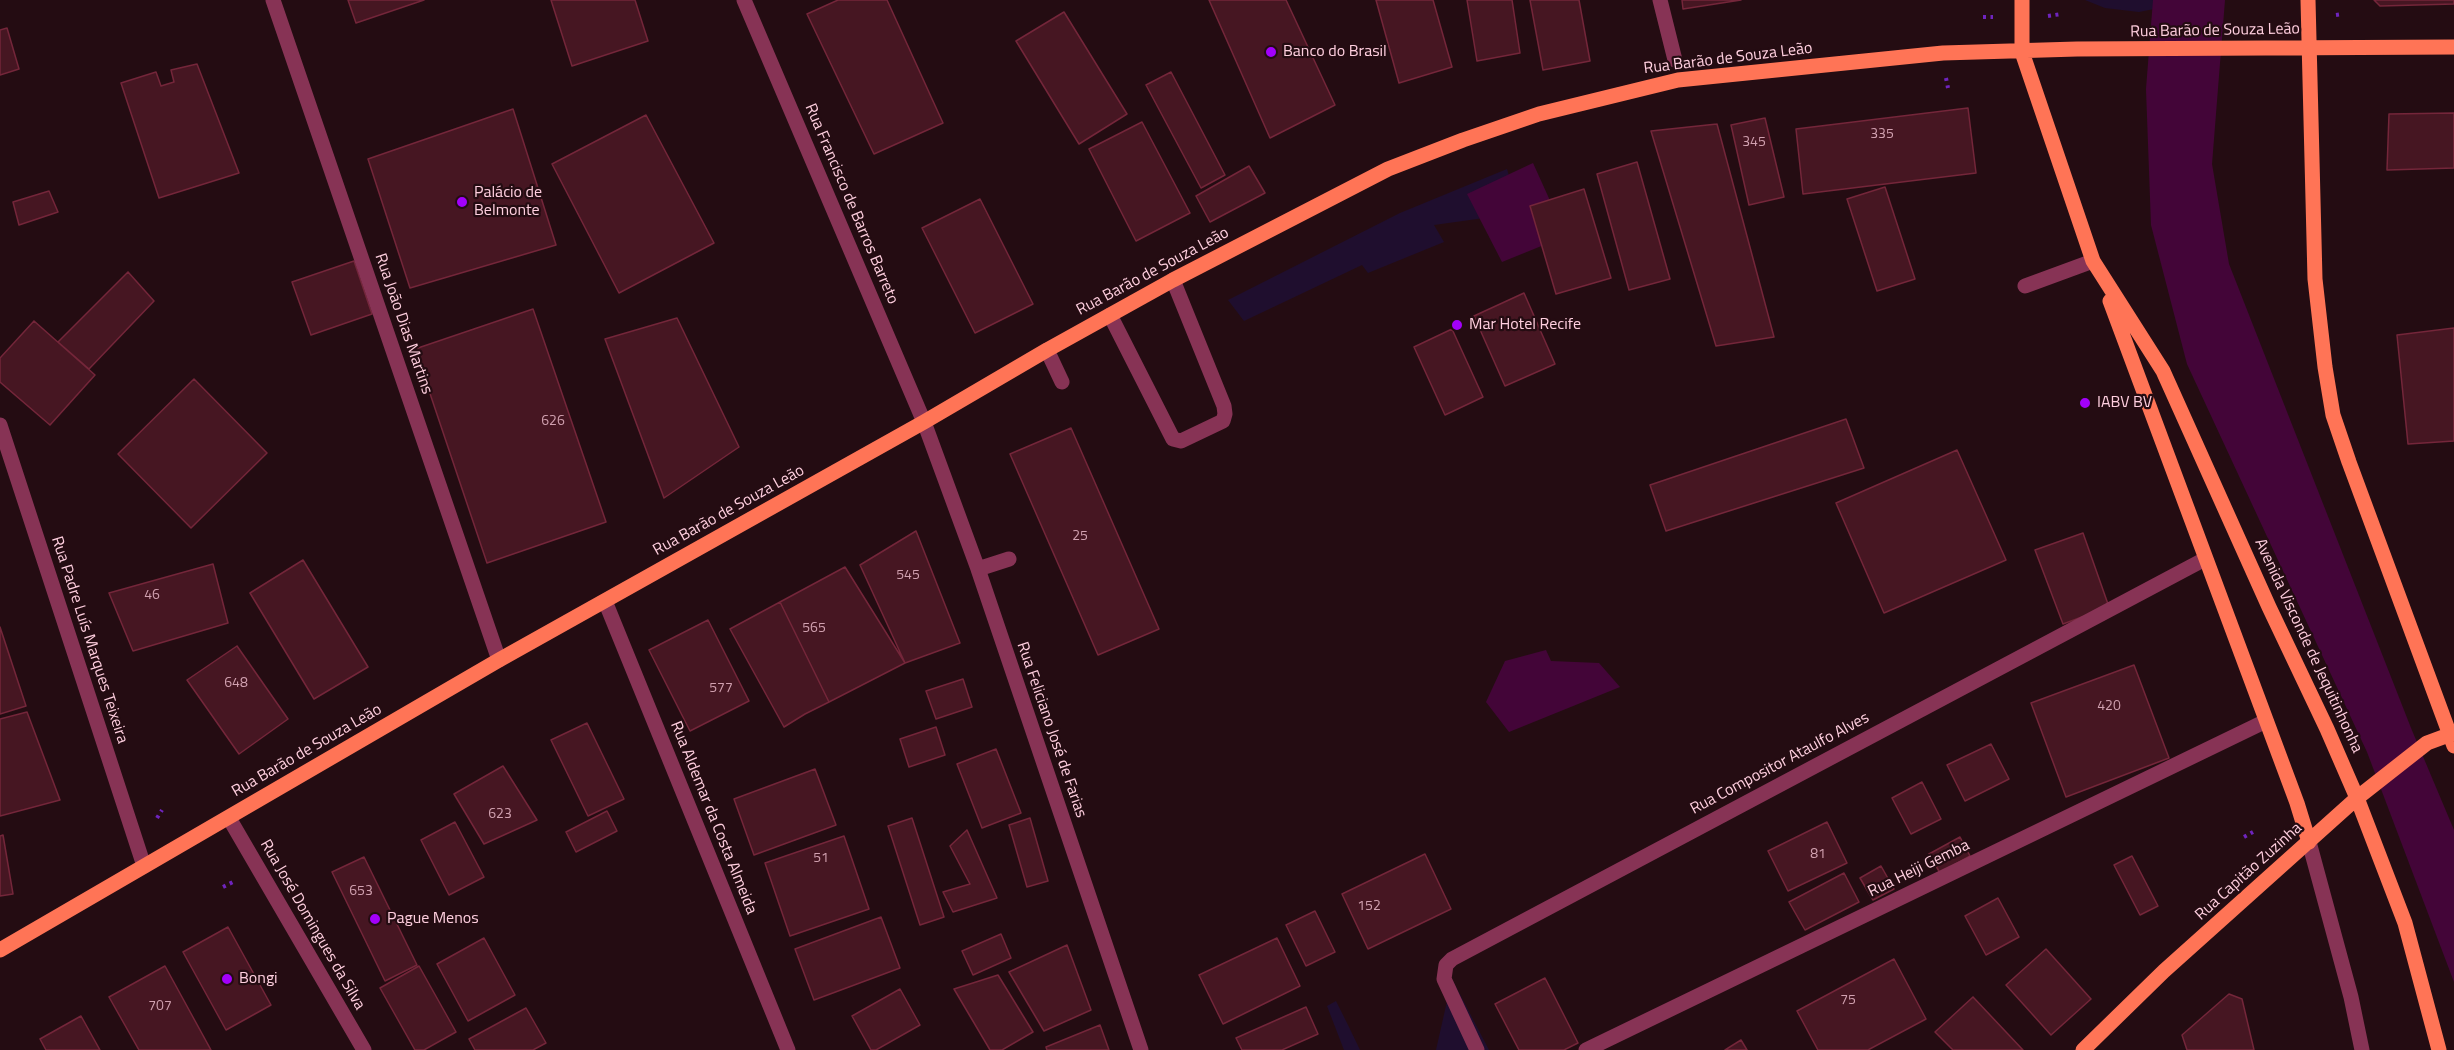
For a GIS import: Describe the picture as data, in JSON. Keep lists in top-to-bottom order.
{
  "streets": {
    "main road": ["Rua Barão de Souza Leão", "Avenida Visconde de Jequitinhonha", "Rua Capitão Zuzinha"],
    "street": [
      "Rua Francisco de Barros Barreto",
      "Rua João Dias Martins",
      "Rua Padre Luís Marques Teixeira",
      "Rua Feliciano José de Farias",
      "Rua Compositor Ataulfo Alves",
      "Rua Aldemar da Costa Almeida",
      "Rua Heiji Gemba",
      "Rua José Domingues da Silva"
    ]
  },
  "crossings": [
    ["Rua Barão de Souza Leão", "Rua Francisco de Barros Barreto"],
    ["Rua Barão de Souza Leão", "Rua João Dias Martins"],
    ["Rua Barão de Souza Leão", "Rua Padre Luís Marques Teixeira"],
    ["Rua Barão de Souza Leão", "Avenida Visconde de Jequitinhonha"],
    ["Rua Barão de Souza Leão", "Rua Feliciano José de Farias"],
    ["Rua Barão de Souza Leão", "Rua Aldemar da Costa Almeida"],
    ["Rua Barão de Souza Leão", "Rua José Domingues da Silva"],
    ["Rua Francisco de Barros Barreto", "Rua Feliciano José de Farias"],
    ["Avenida Visconde de Jequitinhonha", "Rua Compositor Ataulfo Alves"],
    ["Avenida Visconde de Jequitinhonha", "Rua Heiji Gemba"],
    ["Avenida Visconde de Jequitinhonha", "Rua Capitão Zuzinha"]
  ],
  "places": [
    "Banco do Brasil",
    "Palácio de Belmonte",
    "Mar Hotel Recife",
    "IABV BV",
    "Pague Menos",
    "Bongi"
  ],
  "house_numbers": [
    "335",
    "345",
    "626",
    "25",
    "545",
    "46",
    "565",
    "648",
    "577",
    "420",
    "623",
    "81",
    "51",
    "653",
    "152",
    "75",
    "707"
  ]
}
